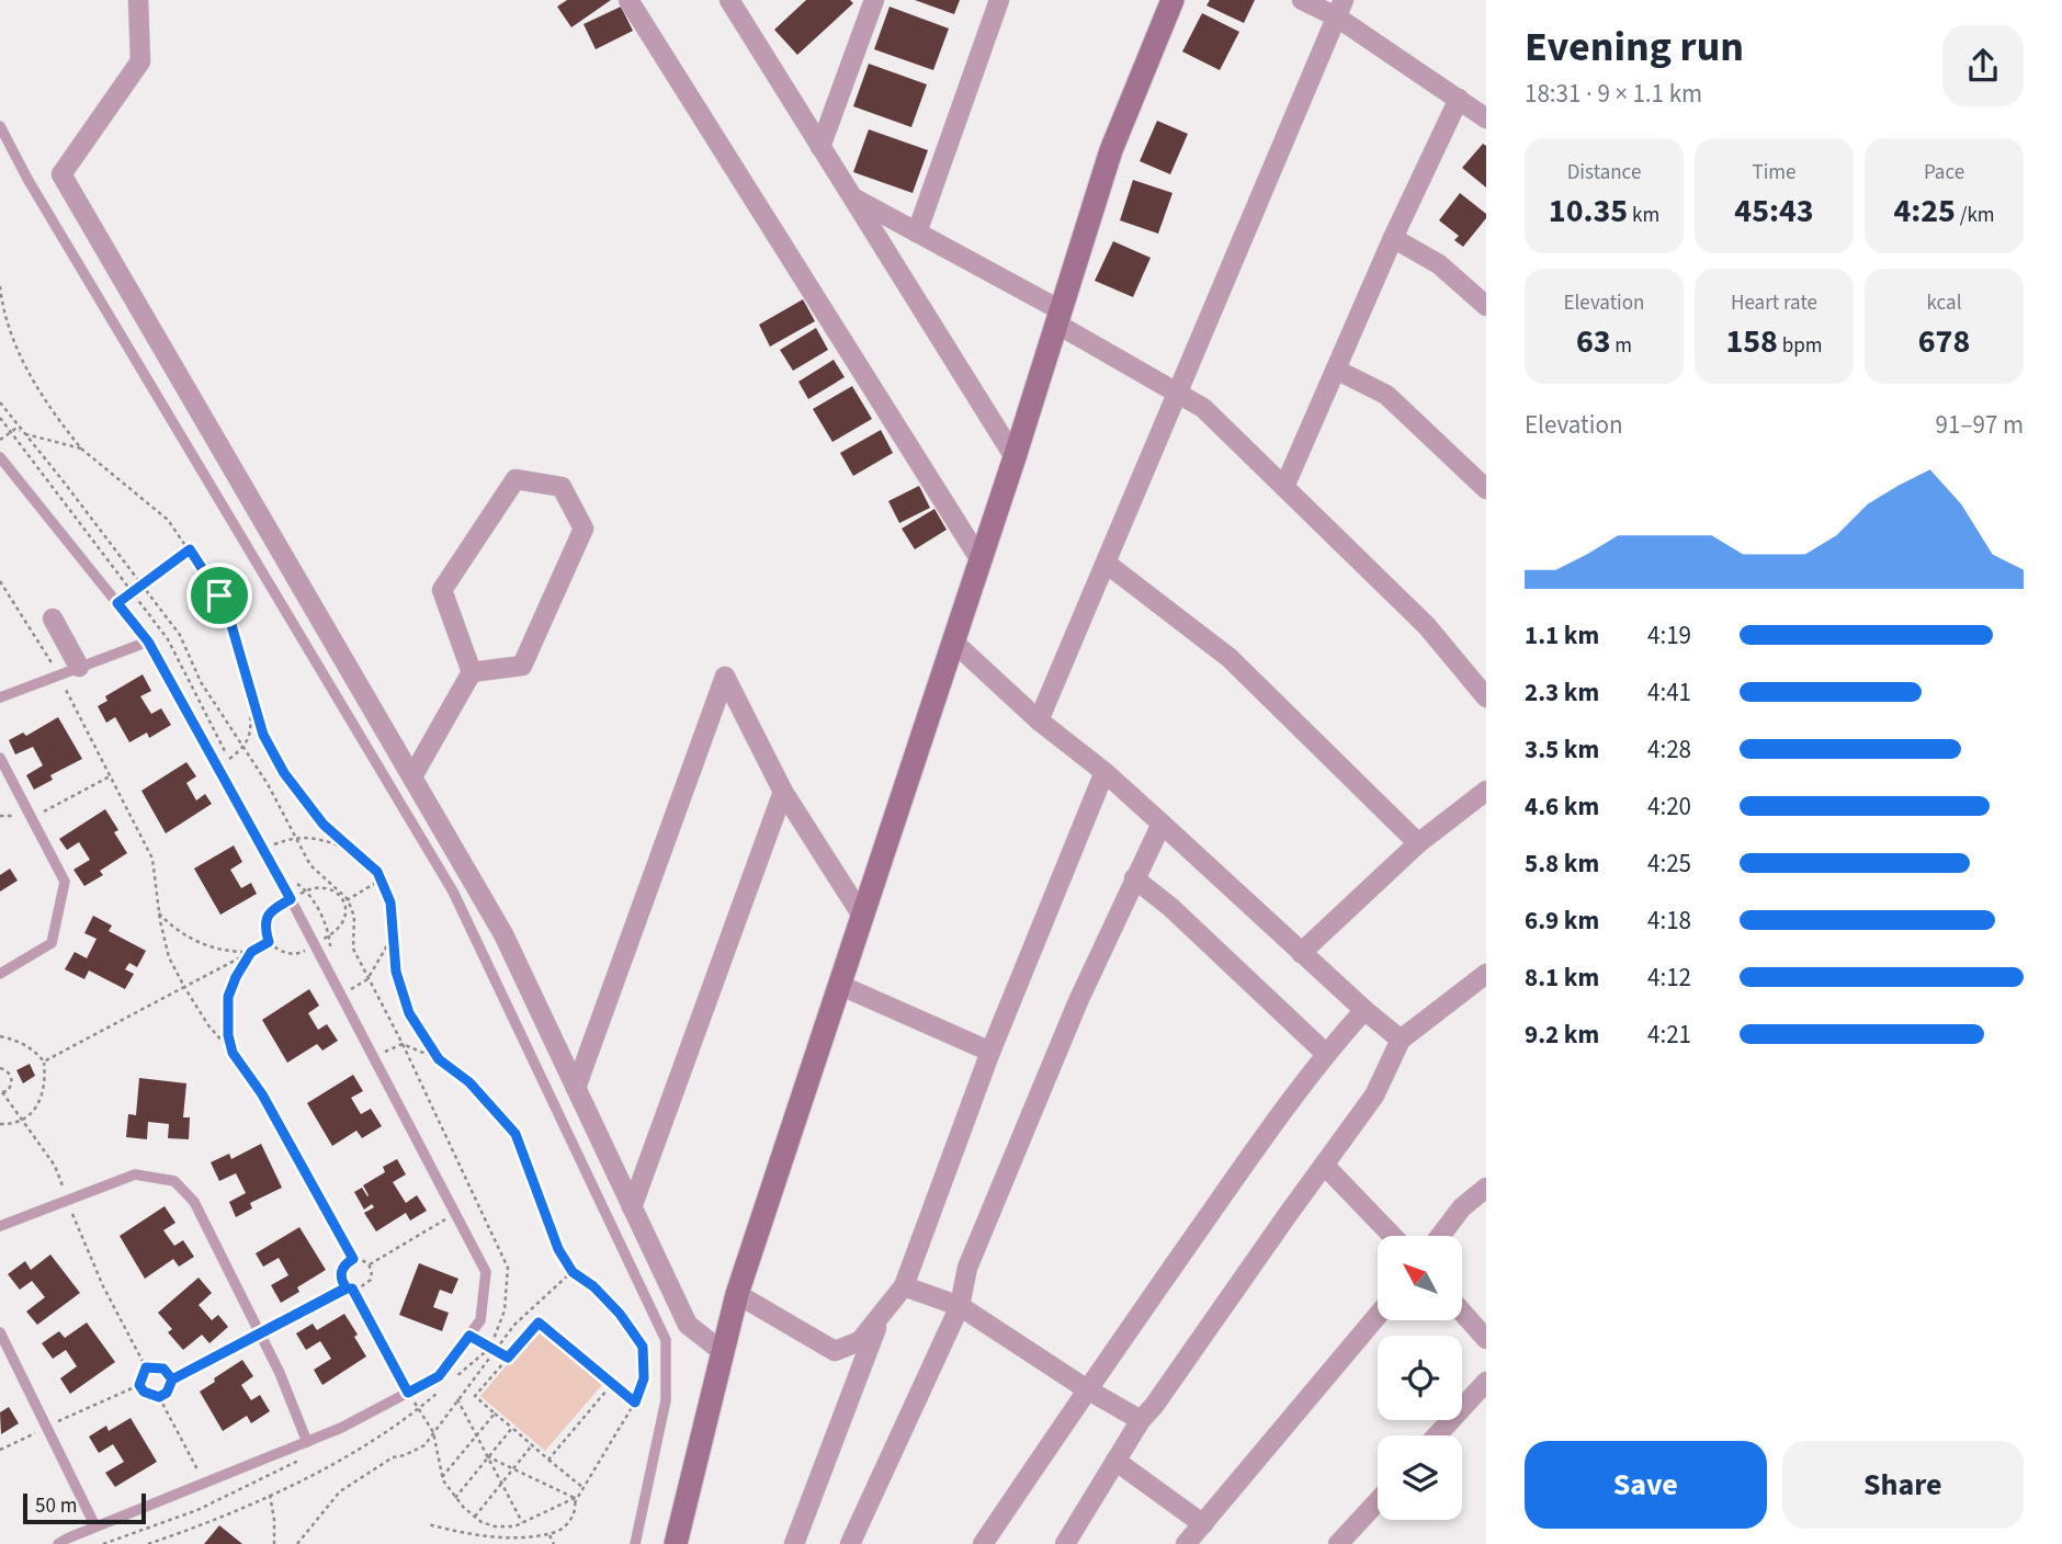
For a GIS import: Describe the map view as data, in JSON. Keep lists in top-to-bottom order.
{
  "scale_bar": "50 m",
  "north": "top left",
  "page": {
    "heading": ["Evening run", "18:31 · 9 × 1.1 km"],
    "stats": [
      ["Distance", "10.35 km"],
      ["Time", "45:43"],
      ["Pace", "4:25 /km"],
      ["Elevation", "63 m"],
      ["Heart rate", "158 bpm"],
      ["kcal", "678"]
    ],
    "chart": ["Elevation", "91–97 m"],
    "list": [
      {
        "name": "1.1 km",
        "note": "4:19"
      },
      {
        "name": "2.3 km",
        "note": "4:41"
      },
      {
        "name": "3.5 km",
        "note": "4:28"
      },
      {
        "name": "4.6 km",
        "note": "4:20"
      },
      {
        "name": "5.8 km",
        "note": "4:25"
      },
      {
        "name": "6.9 km",
        "note": "4:18"
      },
      {
        "name": "8.1 km",
        "note": "4:12"
      },
      {
        "name": "9.2 km",
        "note": "4:21"
      }
    ],
    "buttons": ["Save", "Share"],
    "scale": "50 m"
  }
}
